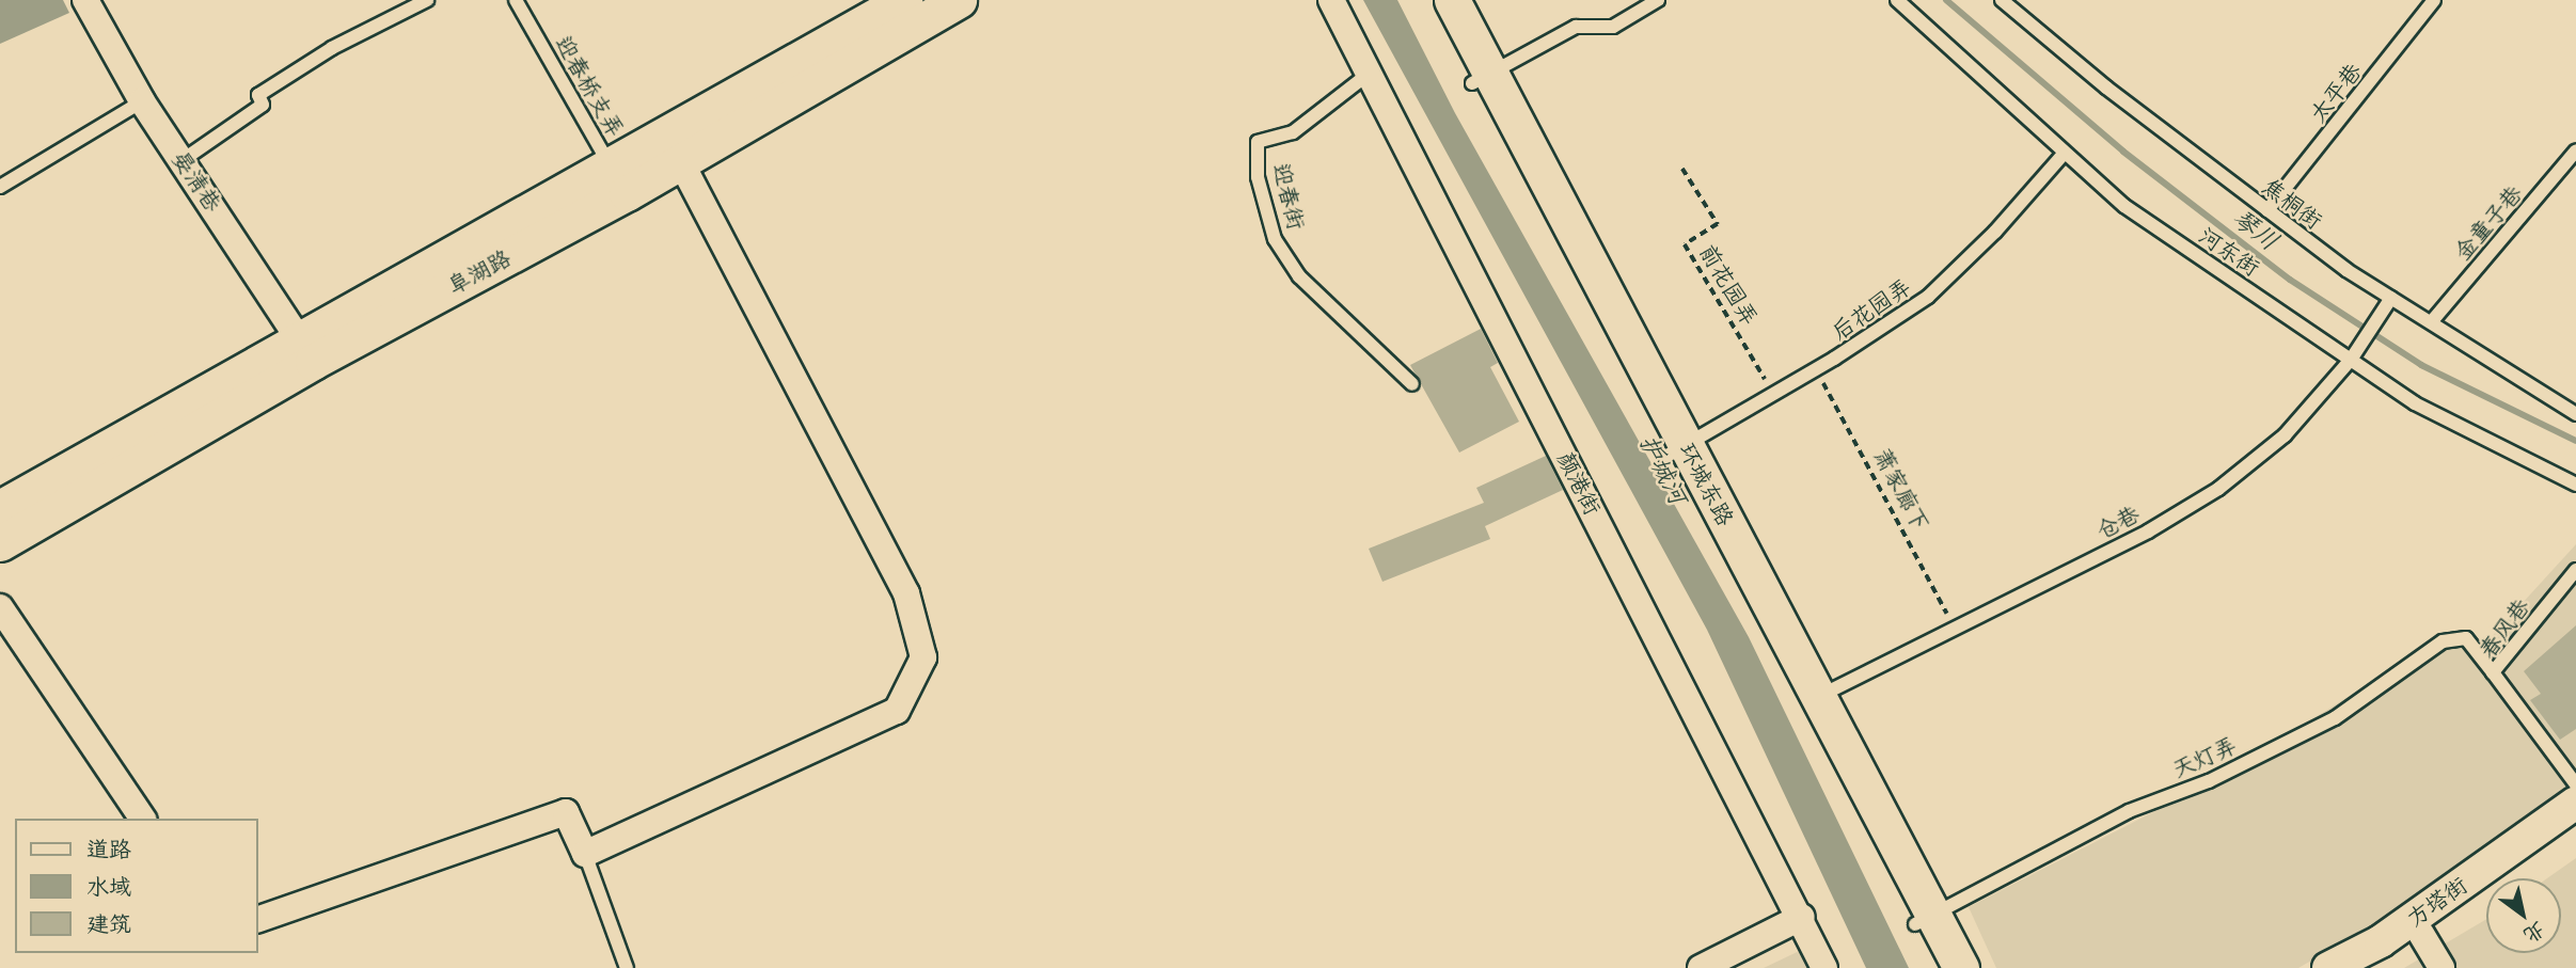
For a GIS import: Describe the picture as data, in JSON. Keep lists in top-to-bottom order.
{
  "streets": {
    "main road": ["阜湖路", "环城东路"],
    "street": ["晏清巷", "颜港街", "方塔街"],
    "lane": [
      "迎春桥支弄",
      "太平巷",
      "迎春街",
      "焦桐街",
      "金童子巷",
      "河东街",
      "后花园弄",
      "仓巷",
      "春风巷",
      "天灯弄"
    ],
    "path": ["前花园弄", "萧家廊下"]
  },
  "crossings": [
    ["迎春桥支弄", "阜湖路"],
    ["太平巷", "焦桐街"],
    ["晏清巷", "阜湖路"],
    ["迎春街", "颜港街"],
    ["焦桐街", "金童子巷"],
    ["焦桐街", "仓巷"],
    ["河东街", "后花园弄"],
    ["河东街", "仓巷"],
    ["前花园弄", "后花园弄"],
    ["后花园弄", "环城东路"],
    ["后花园弄", "萧家廊下"],
    ["环城东路", "仓巷"],
    ["环城东路", "天灯弄"],
    ["萧家廊下", "仓巷"],
    ["春风巷", "天灯弄"]
  ],
  "water": ["琴川", "护城河"],
  "legend": ["道路", "水域", "建筑"],
  "north": "bottom right"
}
